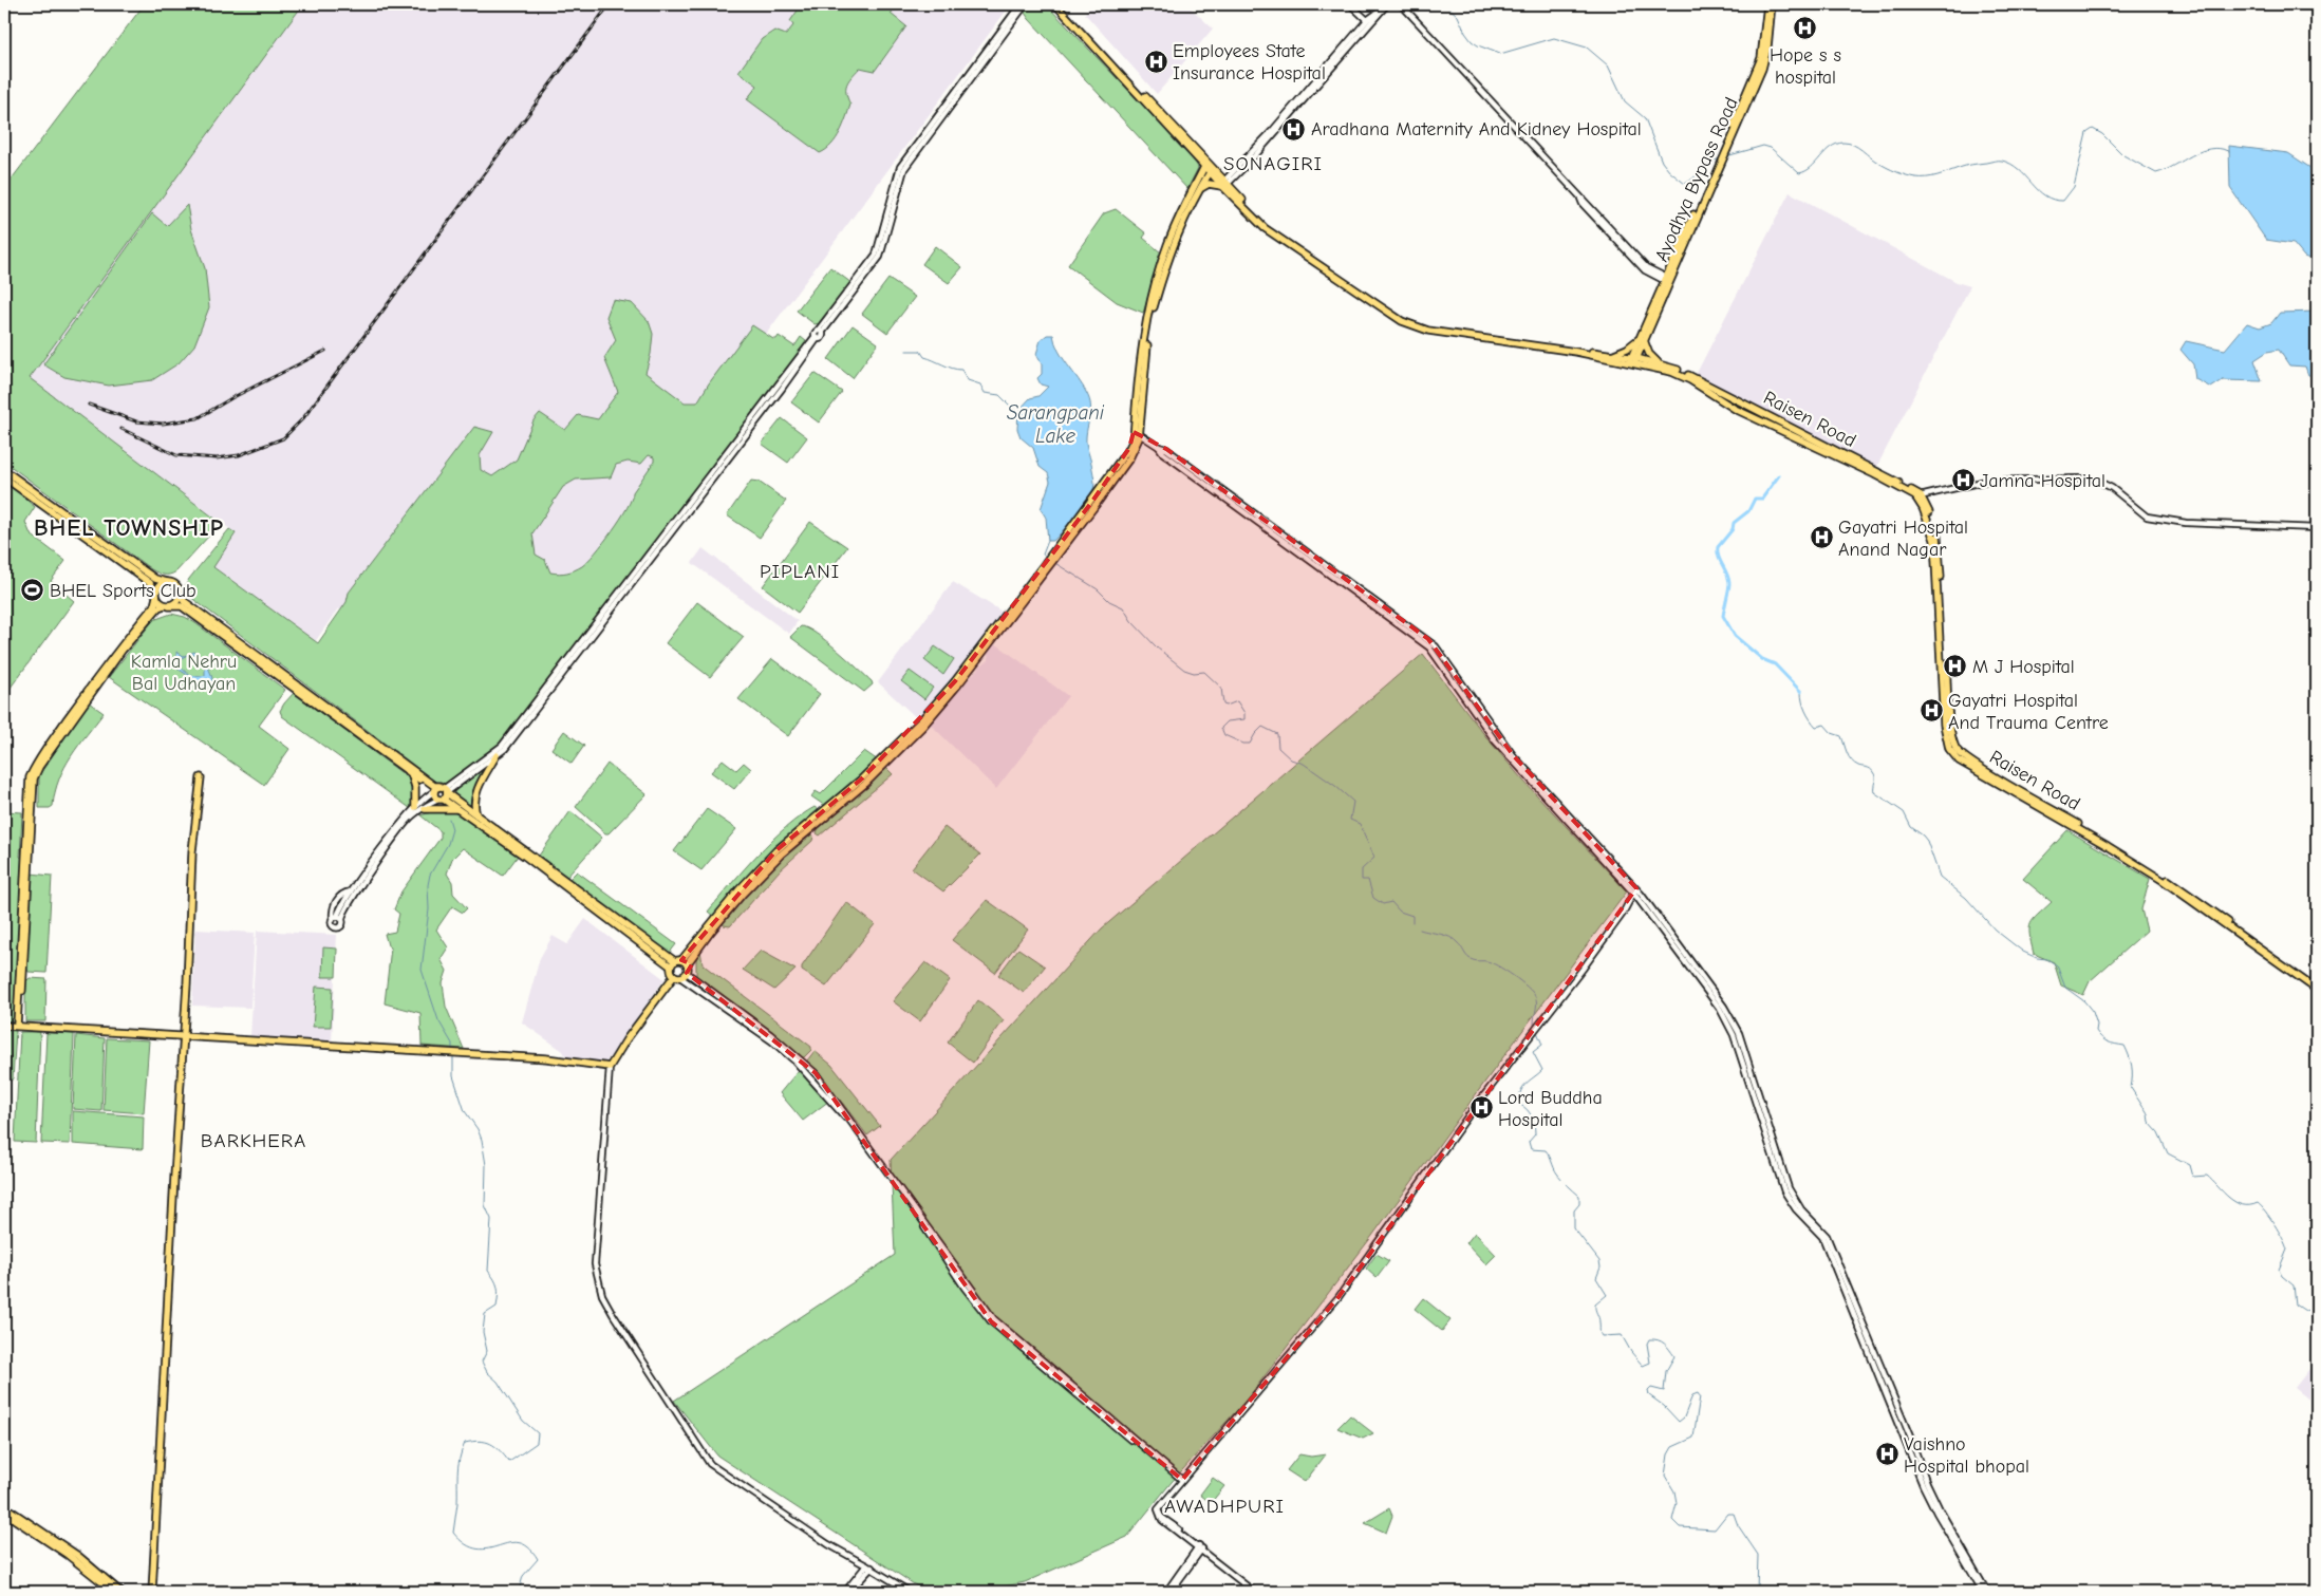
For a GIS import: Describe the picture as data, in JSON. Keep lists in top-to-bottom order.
{
  "streets": {
    "main road": ["Ayodhya Bypass Road", "Raisen Road"]
  },
  "crossings": [
    ["Ayodhya Bypass Road", "Raisen Road"]
  ],
  "districts": [
    "SONAGIRI",
    "BHEL TOWNSHIP",
    "PIPLANI",
    "BARKHERA",
    "AWADHPURI"
  ],
  "water": ["Sarangpani Lake"],
  "parks": ["Kamla Nehru Bal Udhayan"],
  "places": {
    "hospital": [
      "Hope s s hospital",
      "Employees State Insurance Hospital",
      "Aradhana Maternity And Kidney Hospital",
      "Jamna Hospital",
      "Gayatri Hospital Anand Nagar",
      "M J Hospital",
      "Gayatri Hospital And Trauma Centre",
      "Lord Buddha Hospital",
      "Vaishno Hospital bhopal"
    ],
    "sports": ["BHEL Sports Club"]
  }
}
